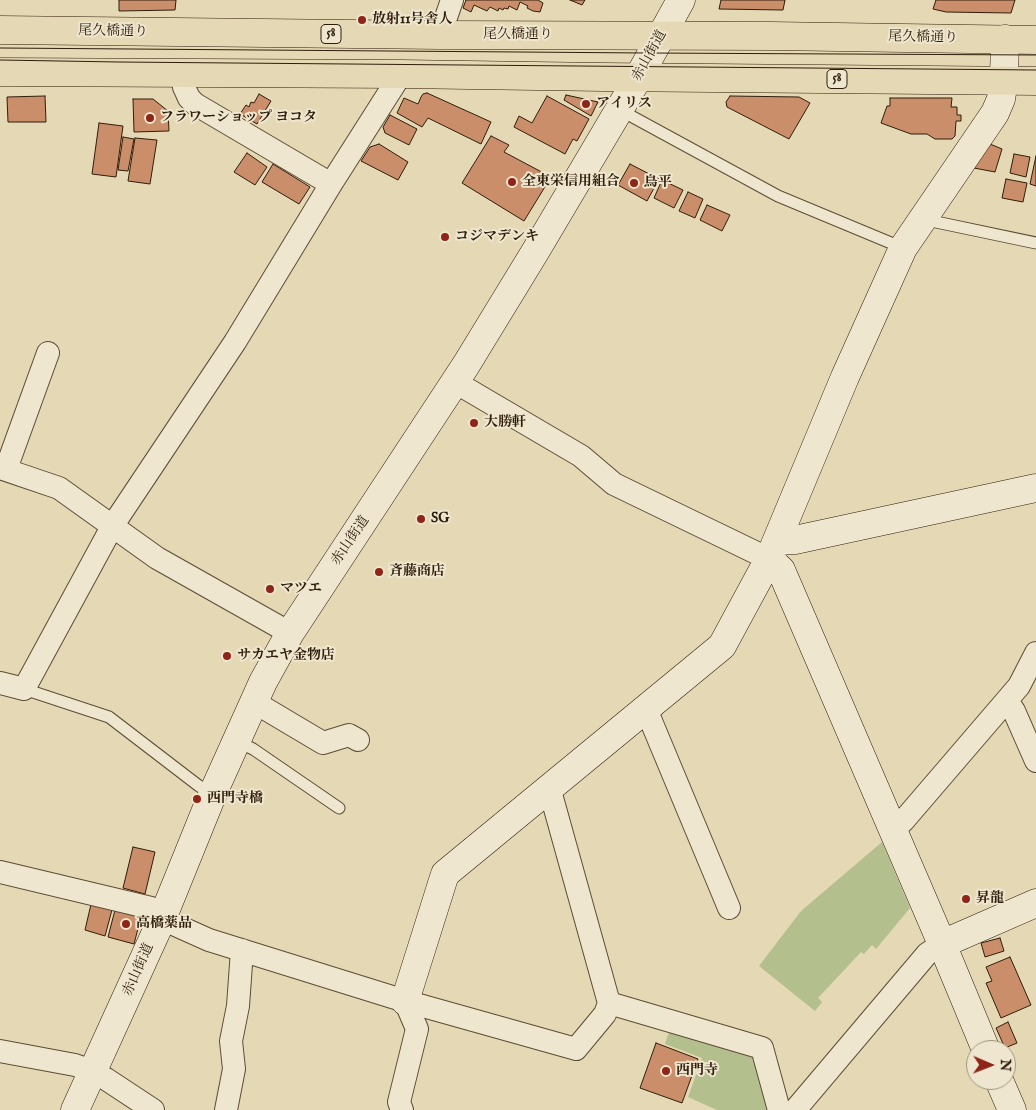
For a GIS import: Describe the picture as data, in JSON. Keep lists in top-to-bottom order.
{
  "streets": {
    "main road": ["尾久橋通り", "58"],
    "street": ["赤山街道"]
  },
  "crossings": [
    ["尾久橋通り", "赤山街道"],
    ["58", "赤山街道"]
  ],
  "places": [
    "放射11号舎人",
    "アイリス",
    "フラワーショップ ヨコタ",
    "全東栄信用組合",
    "鳥平",
    "コジマデンキ",
    "大勝軒",
    "SG",
    "斉藤商店",
    "マツエ",
    "サカエヤ金物店",
    "西門寺橋",
    "昇龍",
    "高橋薬品",
    "西門寺"
  ],
  "north": "right"
}
